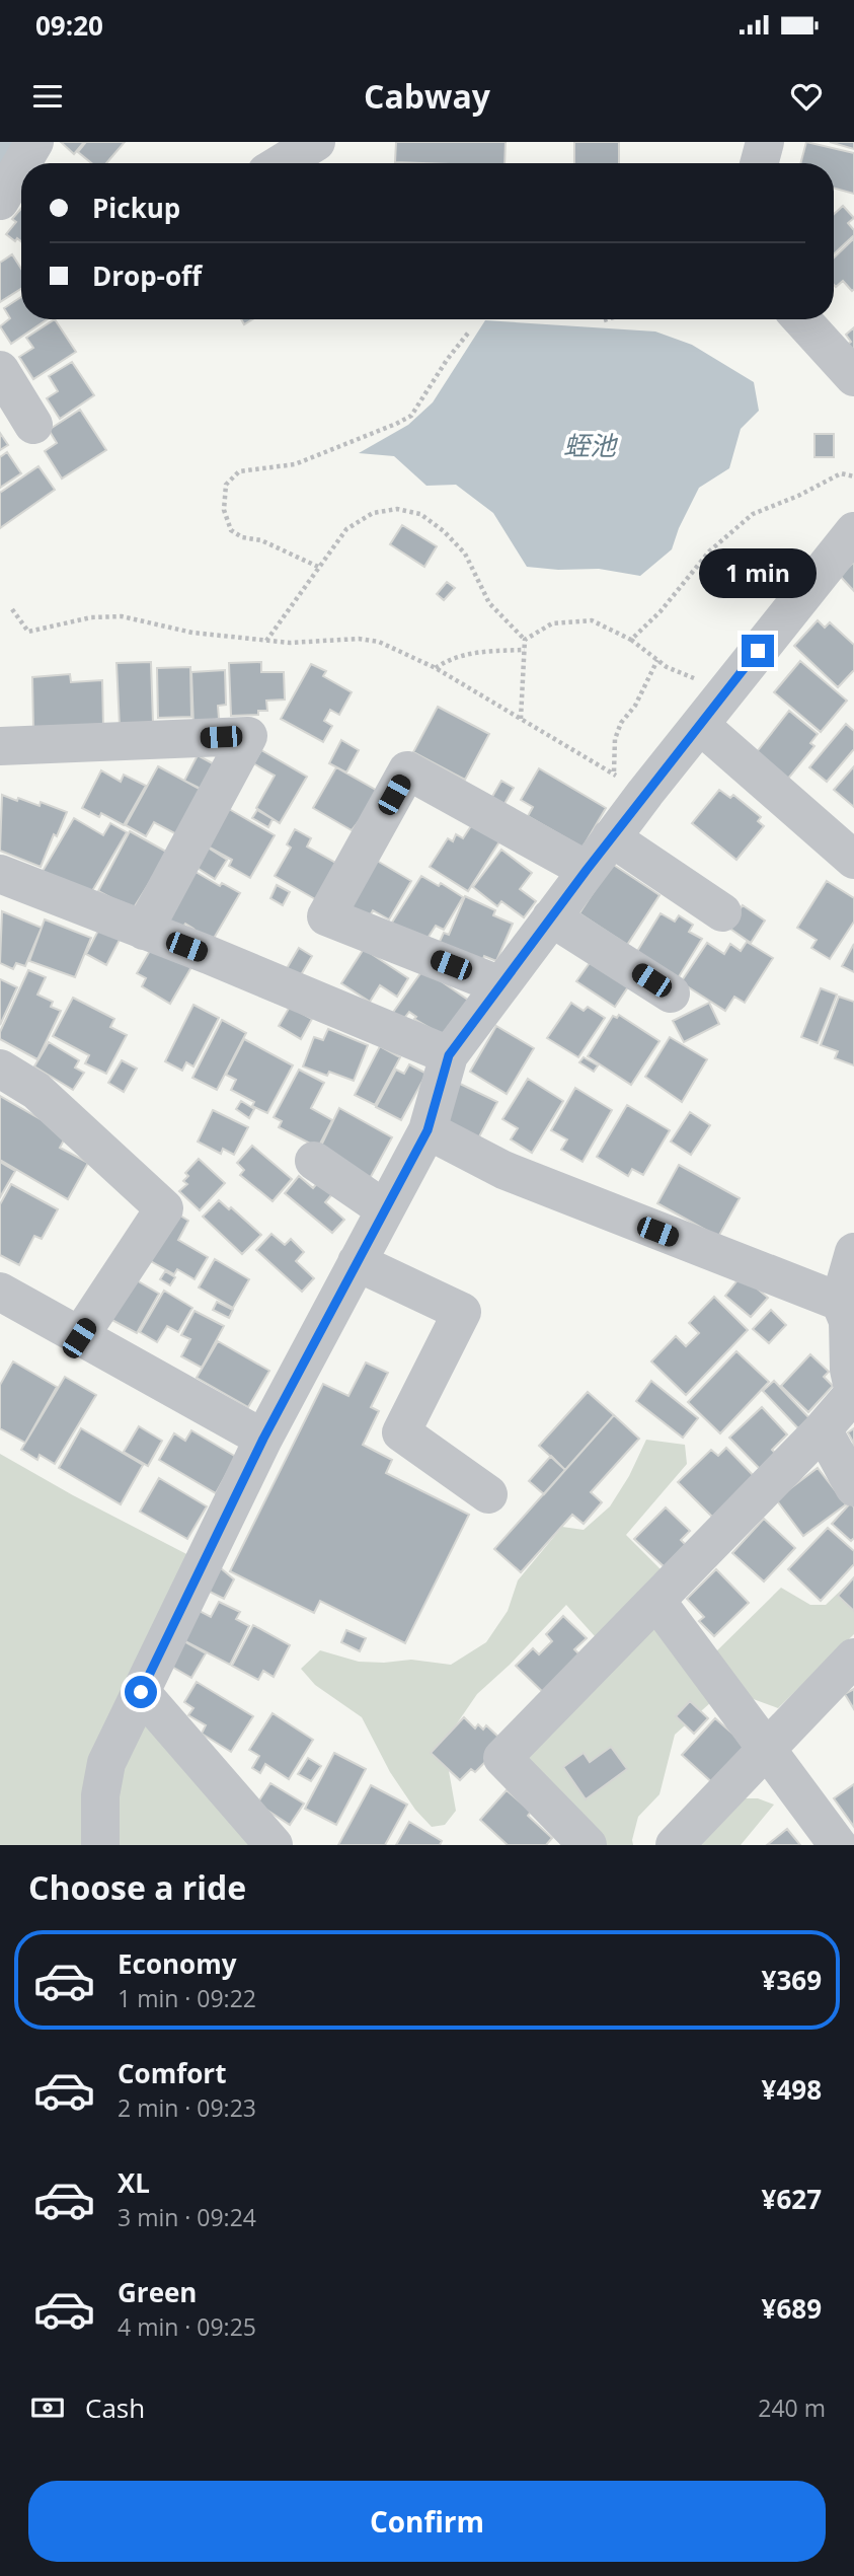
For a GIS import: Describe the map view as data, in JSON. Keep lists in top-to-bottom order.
{
  "water": ["蛭池"],
  "page": {
    "status": "09:20",
    "header": "Cabway",
    "banner": ["Pickup", "Drop-off"],
    "bubble": "1 min",
    "heading": "Choose a ride",
    "list": [
      {
        "name": "Economy",
        "note": "1 min · 09:22",
        "value": "¥369"
      },
      {
        "name": "Comfort",
        "note": "2 min · 09:23",
        "value": "¥498"
      },
      {
        "name": "XL",
        "note": "3 min · 09:24",
        "value": "¥627"
      },
      {
        "name": "Green",
        "note": "4 min · 09:25",
        "value": "¥689"
      }
    ],
    "pay": ["Cash", "240 m"],
    "buttons": "Confirm"
  }
}
